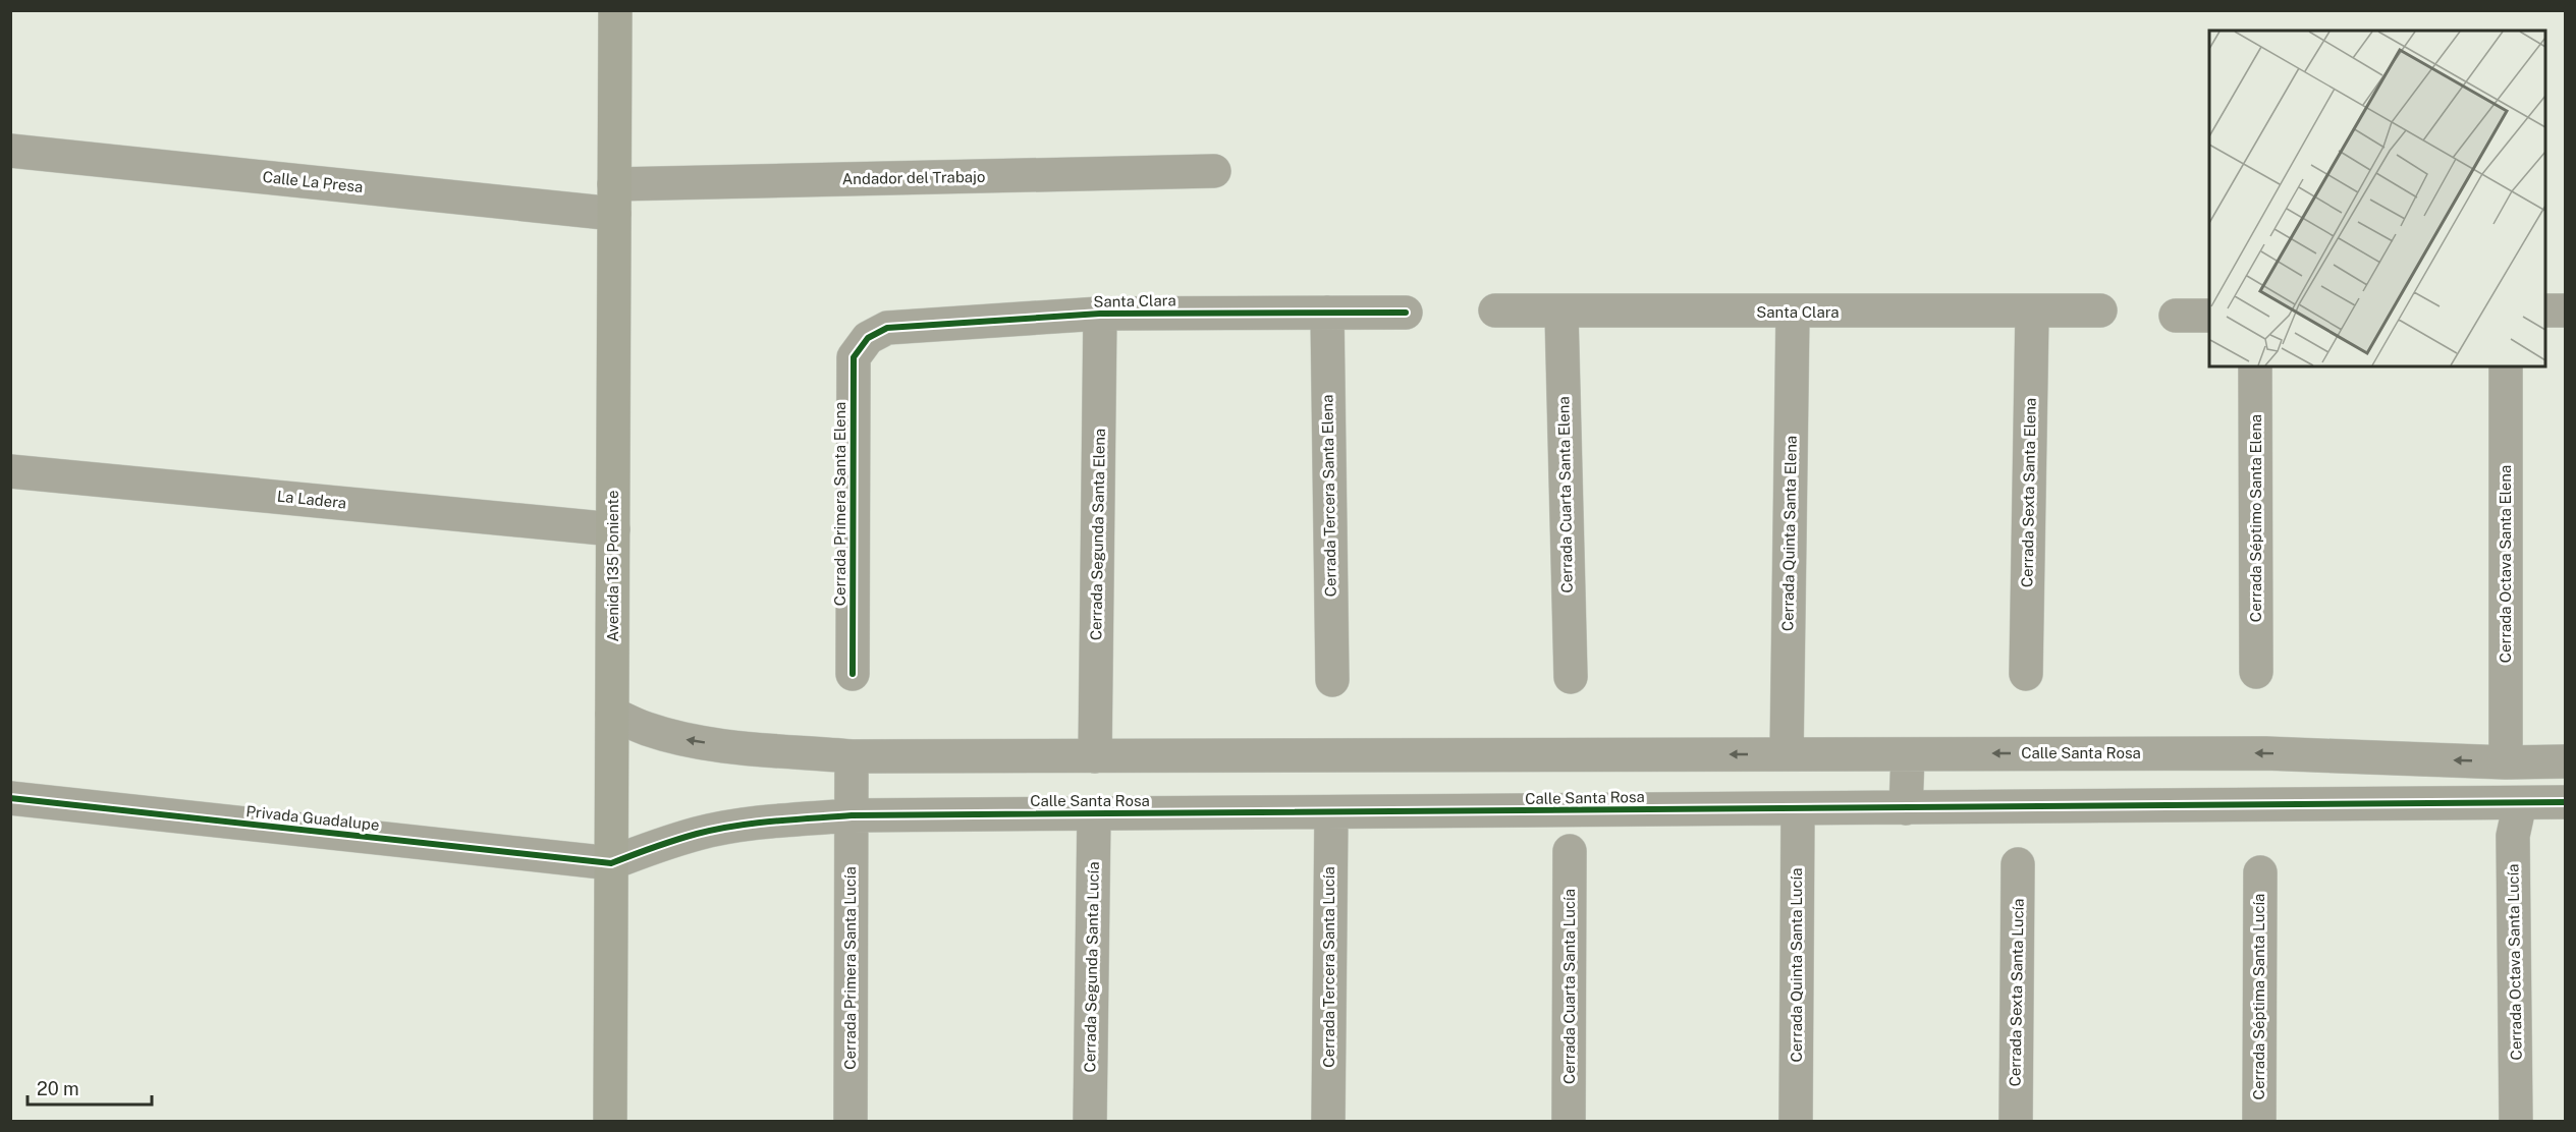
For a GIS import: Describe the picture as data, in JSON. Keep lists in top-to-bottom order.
{
  "streets": {
    "main road": ["Avenida 135 Poniente"],
    "street": [
      "Andador del Trabajo",
      "Calle La Presa",
      "Santa Clara",
      "Cerrada Sexta Santa Elena",
      "Cerrada Cuarta Santa Elena",
      "Cerrada Tercera Santa Elena",
      "La Ladera",
      "Cerrada Primera Santa Elena",
      "Cerrada Séptimo Santa Elena",
      "Cerrada Quinta Santa Elena",
      "Cerrada Segunda Santa Elena",
      "Cerrada Octava Santa Elena",
      "Calle Santa Rosa",
      "Privada Guadalupe",
      "Cerrada Octava Santa Lucía",
      "Cerrada Quinta Santa Lucía",
      "Cerrada Segunda Santa Lucía",
      "Cerrada Tercera Santa Lucía",
      "Cerrada Primera Santa Lucía",
      "Cerrada Cuarta Santa Lucía",
      "Cerrada Sexta Santa Lucía",
      "Cerrada Séptima Santa Lucía"
    ]
  },
  "crossings": [
    ["Andador del Trabajo", "Calle La Presa"],
    ["Andador del Trabajo", "Avenida 135 Poniente"],
    ["Calle La Presa", "Avenida 135 Poniente"],
    ["Santa Clara", "Cerrada Sexta Santa Elena"],
    ["Santa Clara", "Cerrada Cuarta Santa Elena"],
    ["Santa Clara", "Cerrada Tercera Santa Elena"],
    ["Santa Clara", "Cerrada Primera Santa Elena"],
    ["Santa Clara", "Cerrada Quinta Santa Elena"],
    ["Santa Clara", "Cerrada Segunda Santa Elena"],
    ["La Ladera", "Avenida 135 Poniente"],
    ["Cerrada Quinta Santa Elena", "Calle Santa Rosa"],
    ["Cerrada Segunda Santa Elena", "Calle Santa Rosa"],
    ["Cerrada Octava Santa Elena", "Calle Santa Rosa"],
    ["Avenida 135 Poniente", "Calle Santa Rosa"],
    ["Avenida 135 Poniente", "Privada Guadalupe"],
    ["Calle Santa Rosa", "Privada Guadalupe"],
    ["Calle Santa Rosa", "Cerrada Octava Santa Lucía"],
    ["Calle Santa Rosa", "Cerrada Quinta Santa Lucía"],
    ["Calle Santa Rosa", "Cerrada Segunda Santa Lucía"],
    ["Calle Santa Rosa", "Cerrada Tercera Santa Lucía"],
    ["Calle Santa Rosa", "Cerrada Primera Santa Lucía"]
  ],
  "scale_bar": "20 m"
}
